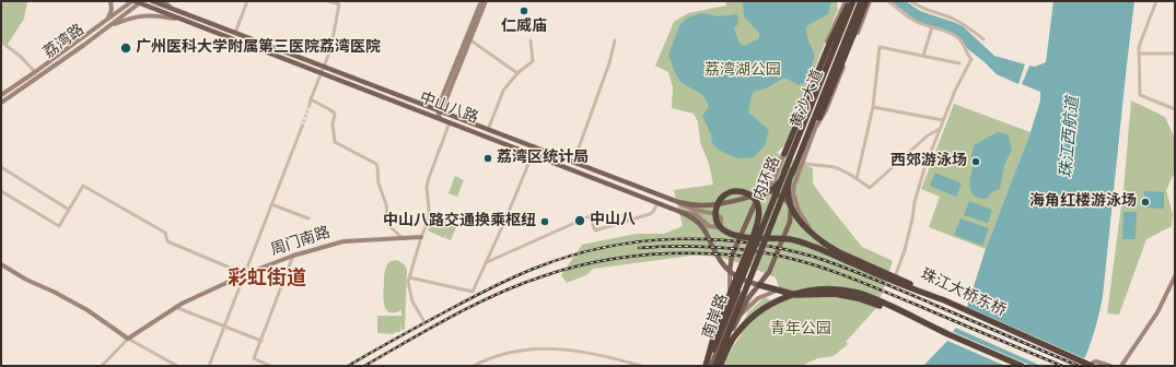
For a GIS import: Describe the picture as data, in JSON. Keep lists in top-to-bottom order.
{
  "streets": {
    "highway": ["黄沙大道", "内环路", "珠江大桥东桥"],
    "main road": [
      "荔湾路",
      "中山八路",
      "周门南路",
      "南岸路"
    ]
  },
  "crossings": [
    ["荔湾路", "中山八路"],
    ["黄沙大道", "中山八路"],
    ["黄沙大道", "内环路"],
    ["黄沙大道", "珠江大桥东桥"],
    ["黄沙大道", "南岸路"],
    ["中山八路", "南岸路"],
    ["内环路", "南岸路"],
    ["珠江大桥东桥", "南岸路"]
  ],
  "districts": ["彩虹街道"],
  "water": ["珠江西航道"],
  "parks": ["荔湾湖公园", "青年公园"],
  "places": [
    "仁威庙",
    "广州医科大学附属第三医院荔湾医院",
    "荔湾区统计局",
    "西郊游泳场",
    "海角红楼游泳场",
    "中山八",
    "中山八路交通换乘枢纽"
  ]
}
